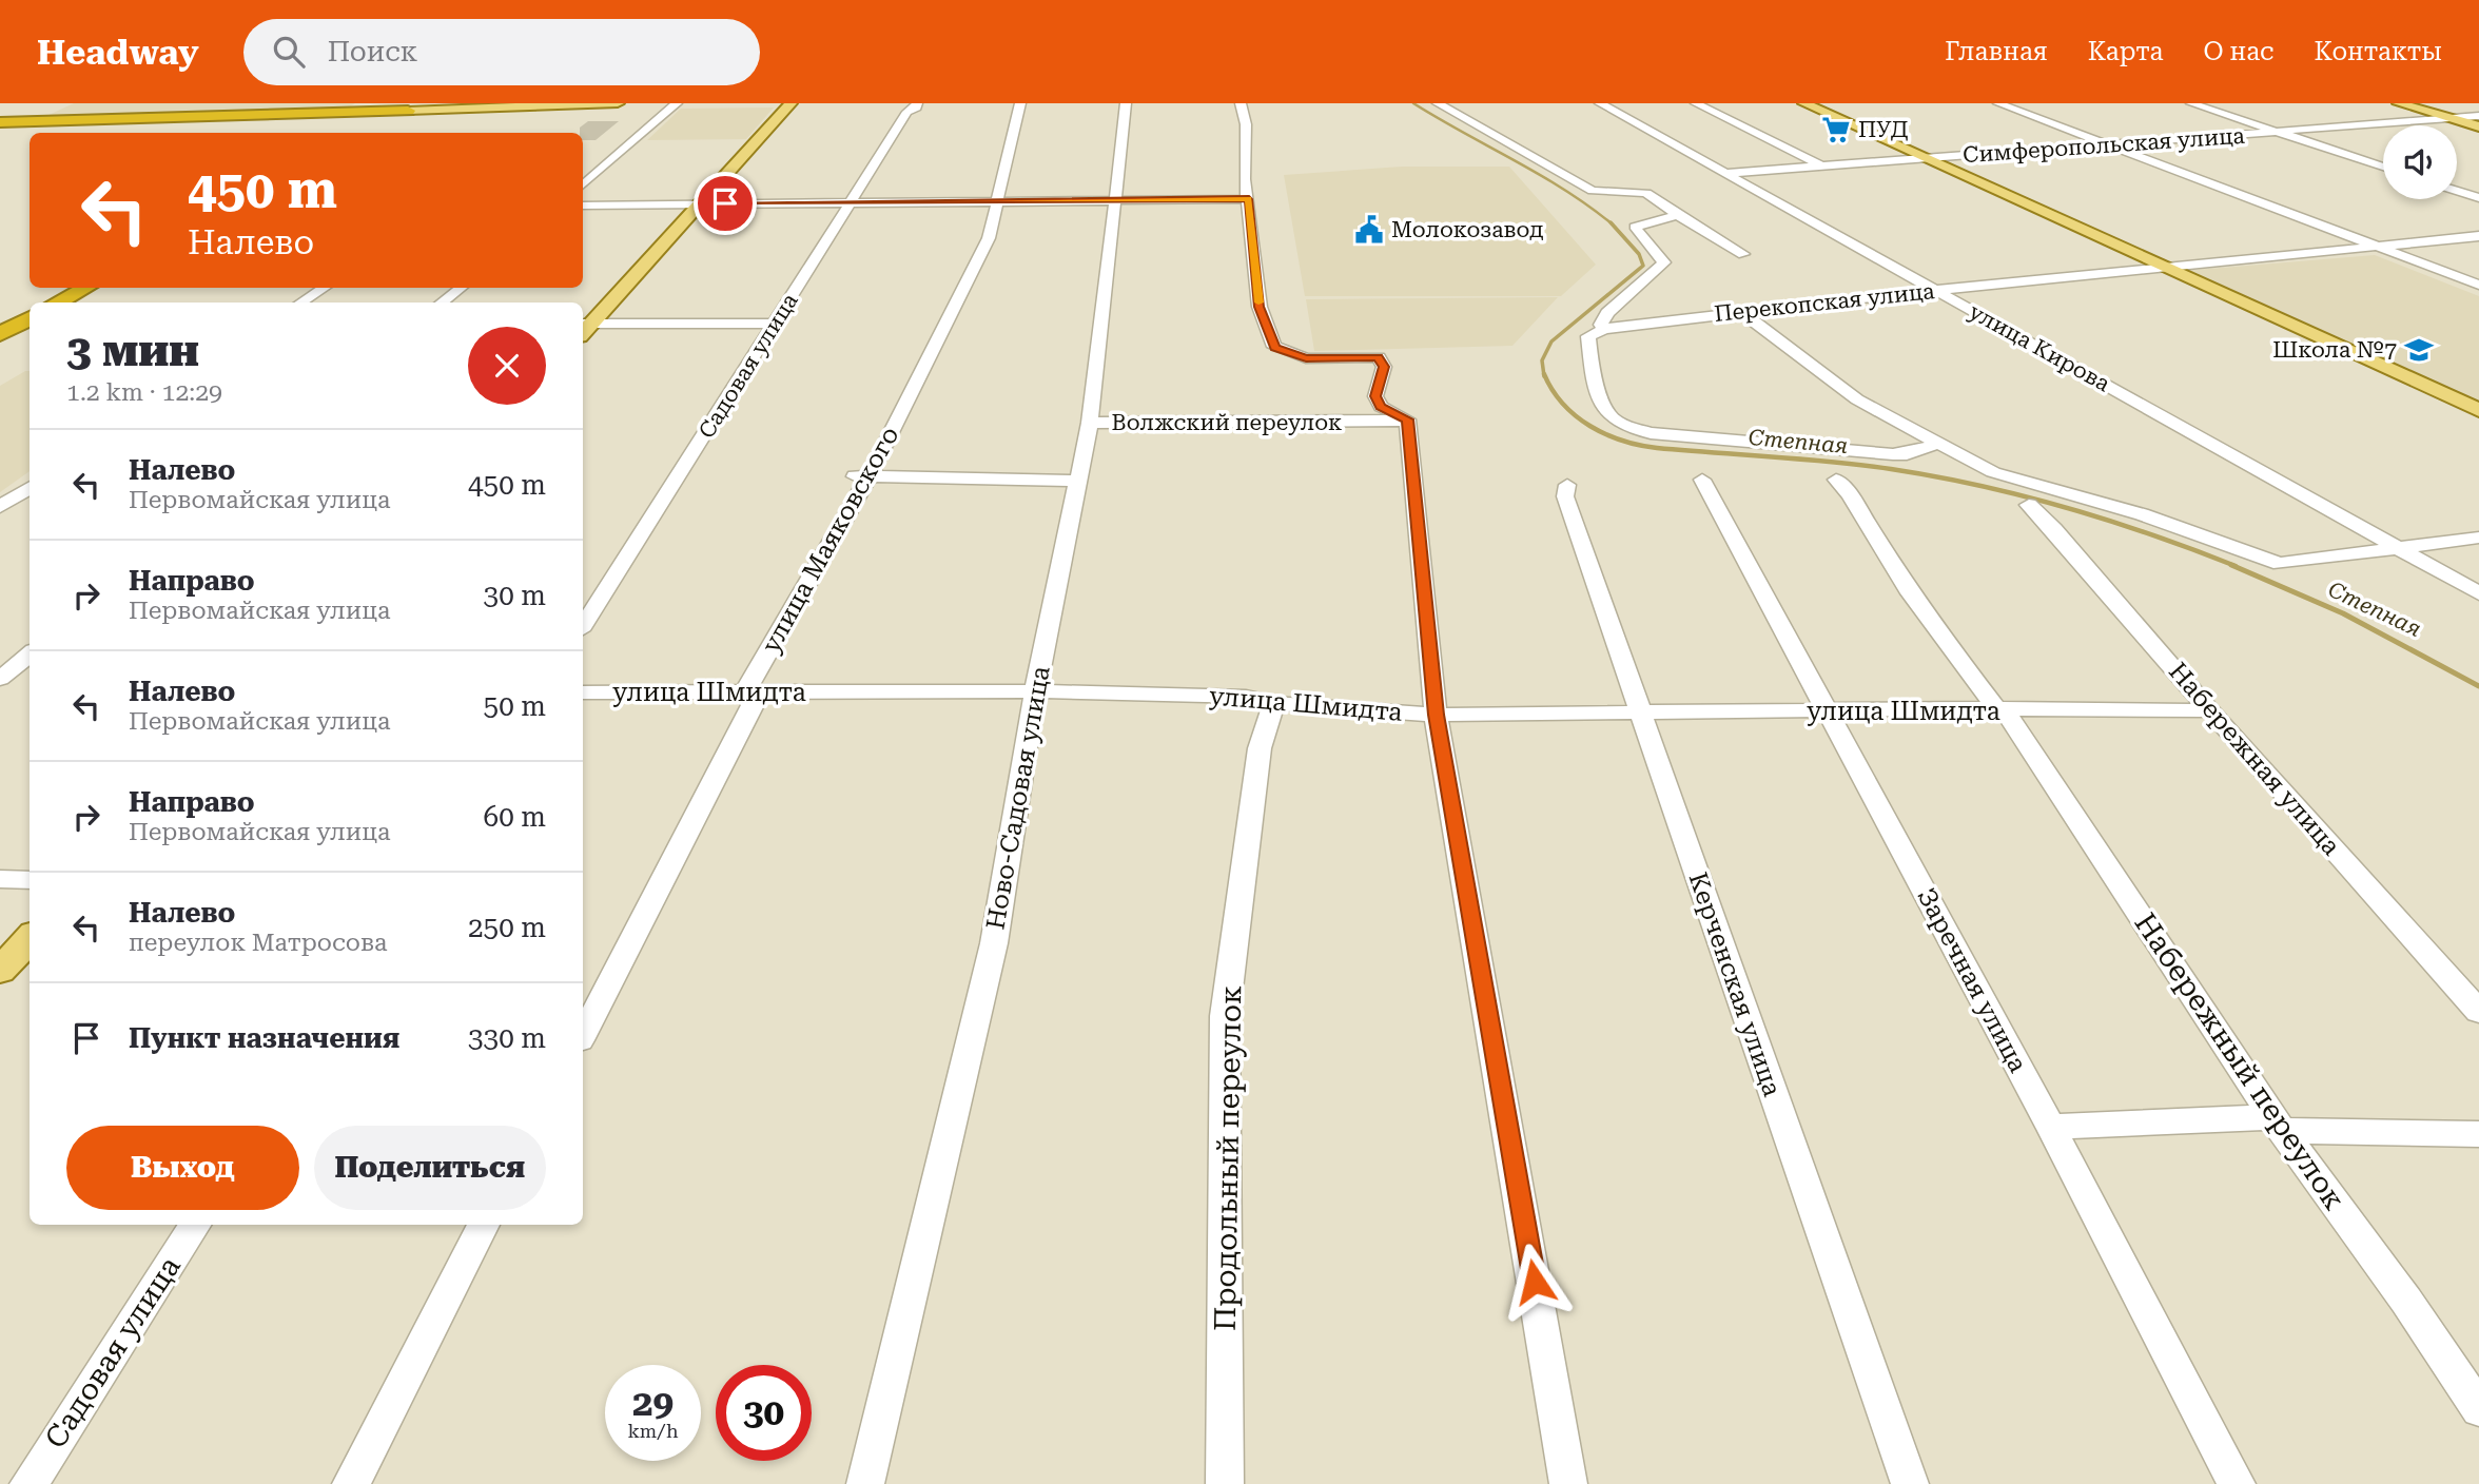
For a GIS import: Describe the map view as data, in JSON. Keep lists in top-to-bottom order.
{
  "streets": {
    "street": [
      "Симферопольская улица",
      "Перекопская улица",
      "улица Кирова",
      "Садовая улица",
      "Волжский переулок",
      "улица Маяковского",
      "улица Шмидта",
      "Набережная улица",
      "Ново-Садовая улица",
      "Заречная улица",
      "Керченская улица",
      "Набережный переулок",
      "Продольный переулок"
    ]
  },
  "crossings": [
    ["Симферопольская улица", "улица Кирова"],
    ["Перекопская улица", "улица Кирова"],
    ["Волжский переулок", "Ново-Садовая улица"],
    ["улица Маяковского", "улица Шмидта"],
    ["улица Шмидта", "Набережная улица"],
    ["улица Шмидта", "Ново-Садовая улица"],
    ["улица Шмидта", "Заречная улица"],
    ["улица Шмидта", "Керченская улица"],
    ["улица Шмидта", "Набережный переулок"],
    ["улица Шмидта", "Продольный переулок"]
  ],
  "water": ["Степная"],
  "places": {
    "supermarket": ["ПУД"],
    "public building": ["Молокозавод"],
    "school or university": ["Школа №7"]
  },
  "page": {
    "header": "Headway",
    "search": "Поиск",
    "nav": [
      "Главная",
      "Карта",
      "О нас",
      "Контакты"
    ],
    "turn": ["450 m", "Налево"],
    "heading": ["3 мин", "1.2 km · 12:29"],
    "list": [
      {
        "name": "Налево",
        "note": "Первомайская улица",
        "value": "450 m"
      },
      {
        "name": "Направо",
        "note": "Первомайская улица",
        "value": "30 m"
      },
      {
        "name": "Налево",
        "note": "Первомайская улица",
        "value": "50 m"
      },
      {
        "name": "Направо",
        "note": "Первомайская улица",
        "value": "60 m"
      },
      {
        "name": "Налево",
        "note": "переулок Матросова",
        "value": "250 m"
      },
      {
        "name": "Пункт назначения",
        "value": "330 m"
      }
    ],
    "buttons": ["Выход", "Поделиться"],
    "speed": "29 km/h",
    "limit": "30"
  }
}
